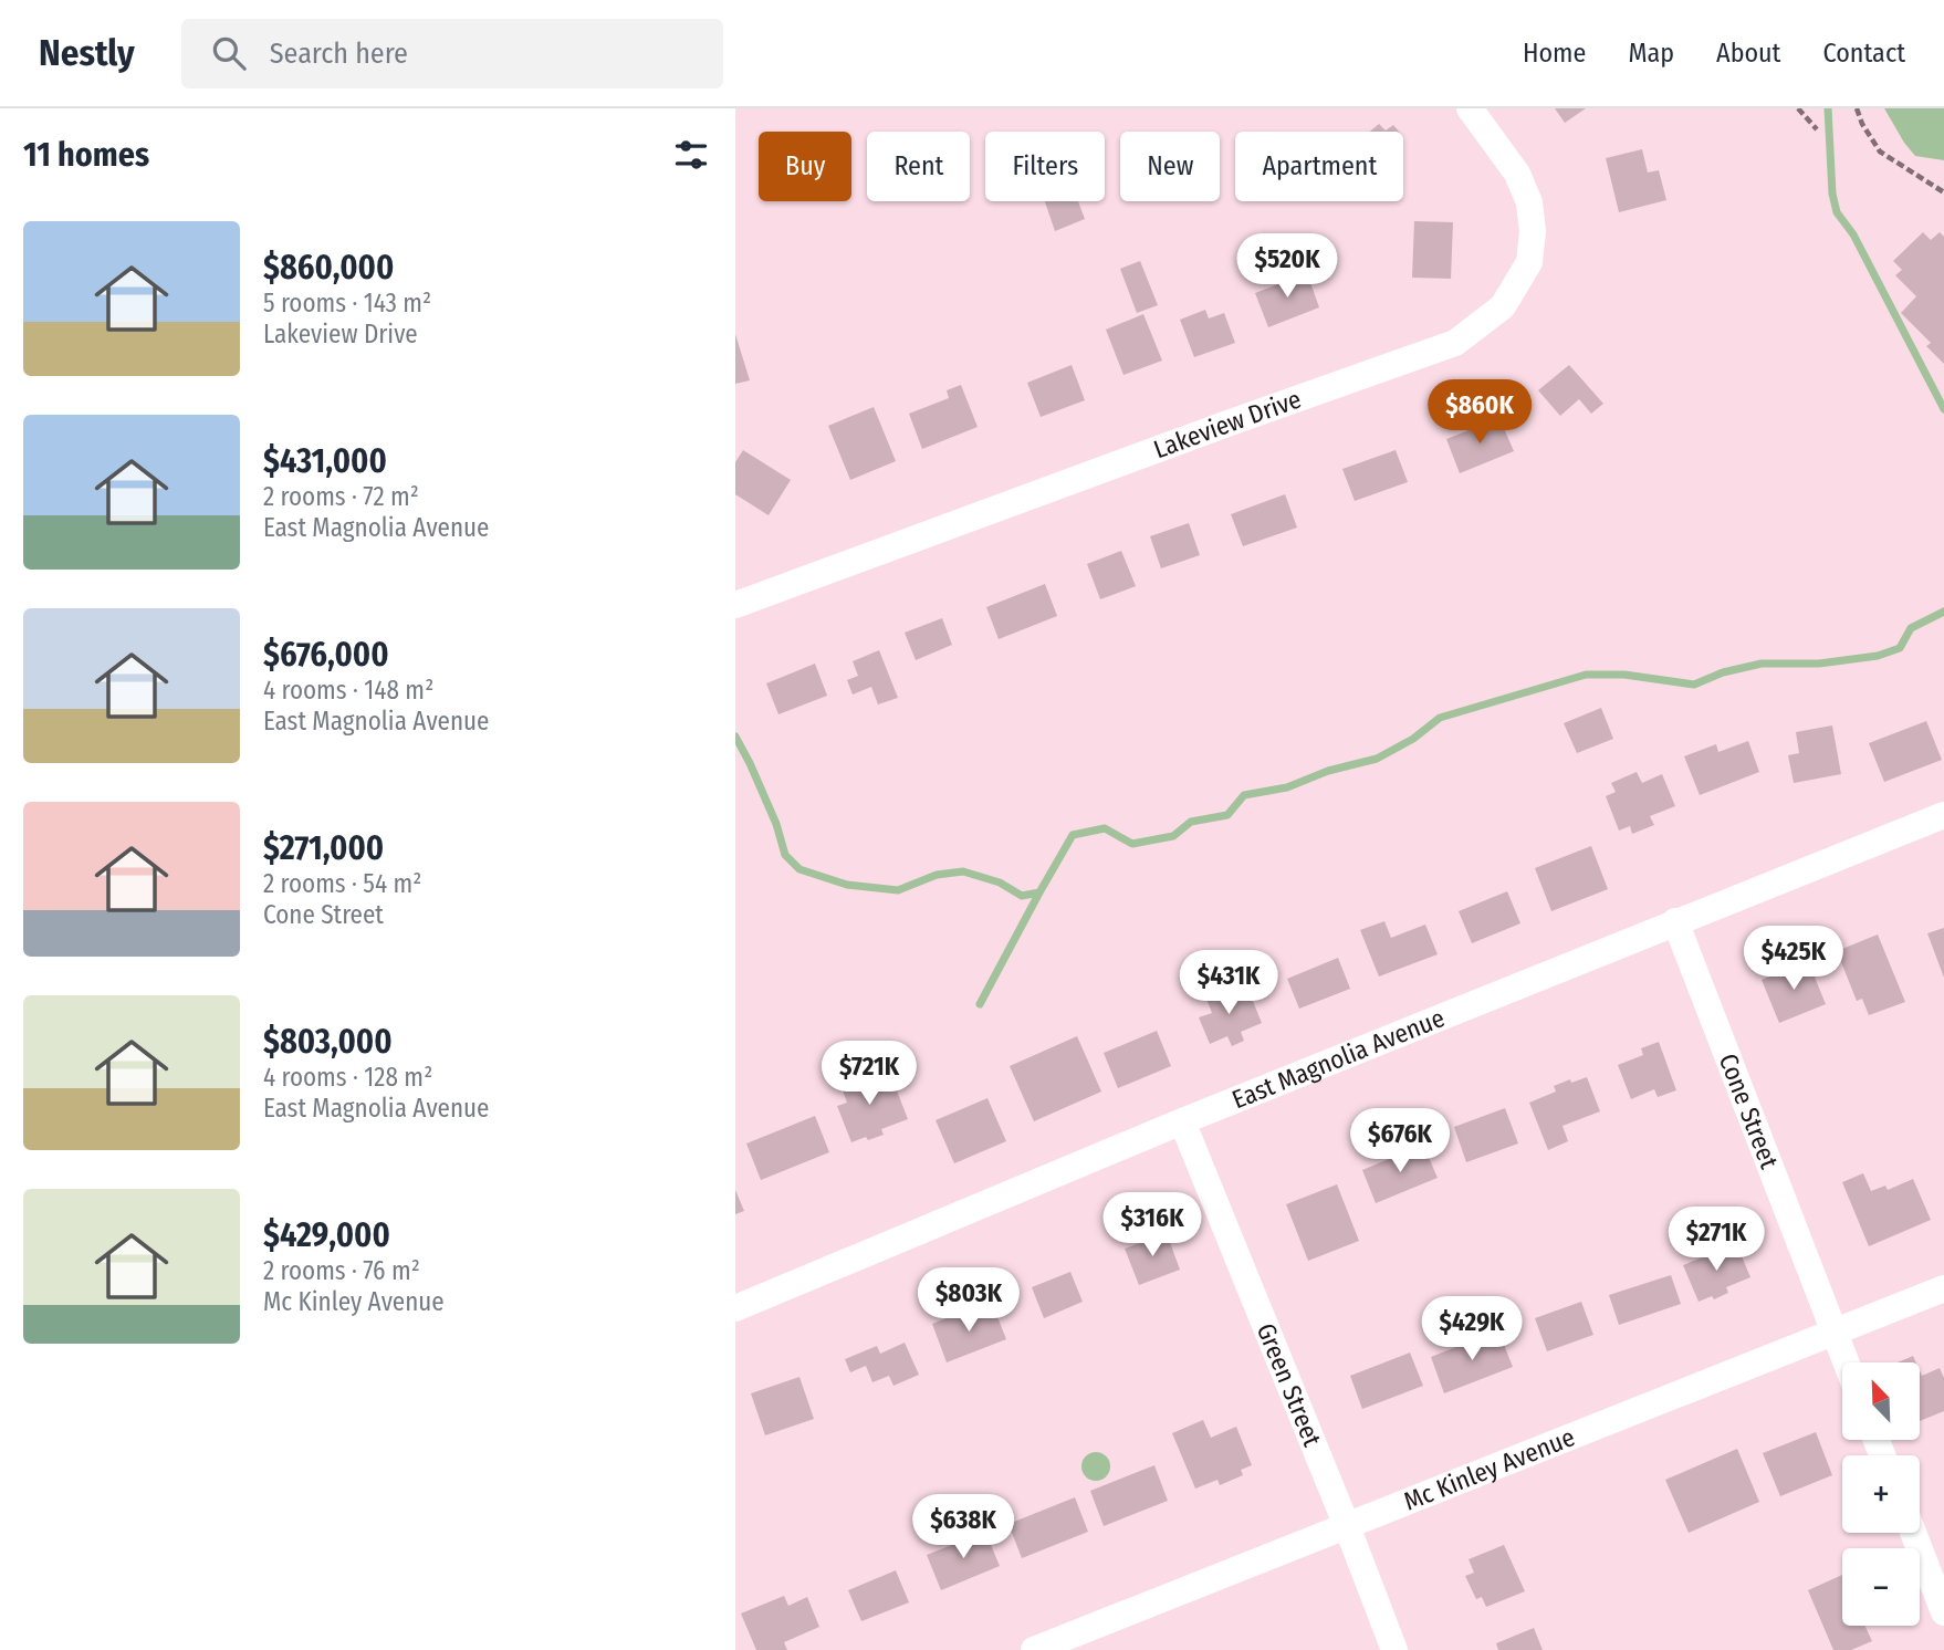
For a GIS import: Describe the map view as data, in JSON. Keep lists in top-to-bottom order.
{
  "streets": {
    "street": [
      "Lakeview Drive",
      "East Magnolia Avenue",
      "Cone Street",
      "Green Street",
      "Mc Kinley Avenue"
    ]
  },
  "crossings": [
    ["East Magnolia Avenue", "Cone Street"],
    ["East Magnolia Avenue", "Green Street"],
    ["Cone Street", "Mc Kinley Avenue"],
    ["Green Street", "Mc Kinley Avenue"]
  ],
  "north": "top left",
  "page": {
    "header": "Nestly",
    "search": "Search here",
    "nav": [
      "Home",
      "Map",
      "About",
      "Contact"
    ],
    "heading": "11 homes",
    "chip": [
      "Buy",
      "Rent",
      "Filters",
      "New",
      "Apartment"
    ],
    "list": [
      {
        "name": "$860,000",
        "note": "5 rooms · 143 m² · Lakeview Drive"
      },
      {
        "name": "$431,000",
        "note": "2 rooms · 72 m² · East Magnolia Avenue"
      },
      {
        "name": "$676,000",
        "note": "4 rooms · 148 m² · East Magnolia Avenue"
      },
      {
        "name": "$271,000",
        "note": "2 rooms · 54 m² · Cone Street"
      },
      {
        "name": "$803,000",
        "note": "4 rooms · 128 m² · East Magnolia Avenue"
      },
      {
        "name": "$429,000",
        "note": "2 rooms · 76 m² · Mc Kinley Avenue"
      }
    ],
    "price": [
      "$520K",
      "$860K",
      "$425K",
      "$431K",
      "$721K",
      "$676K",
      "$316K",
      "$271K",
      "$803K",
      "$429K",
      "$638K"
    ],
    "map_buttons": ["+", "−"]
  }
}
